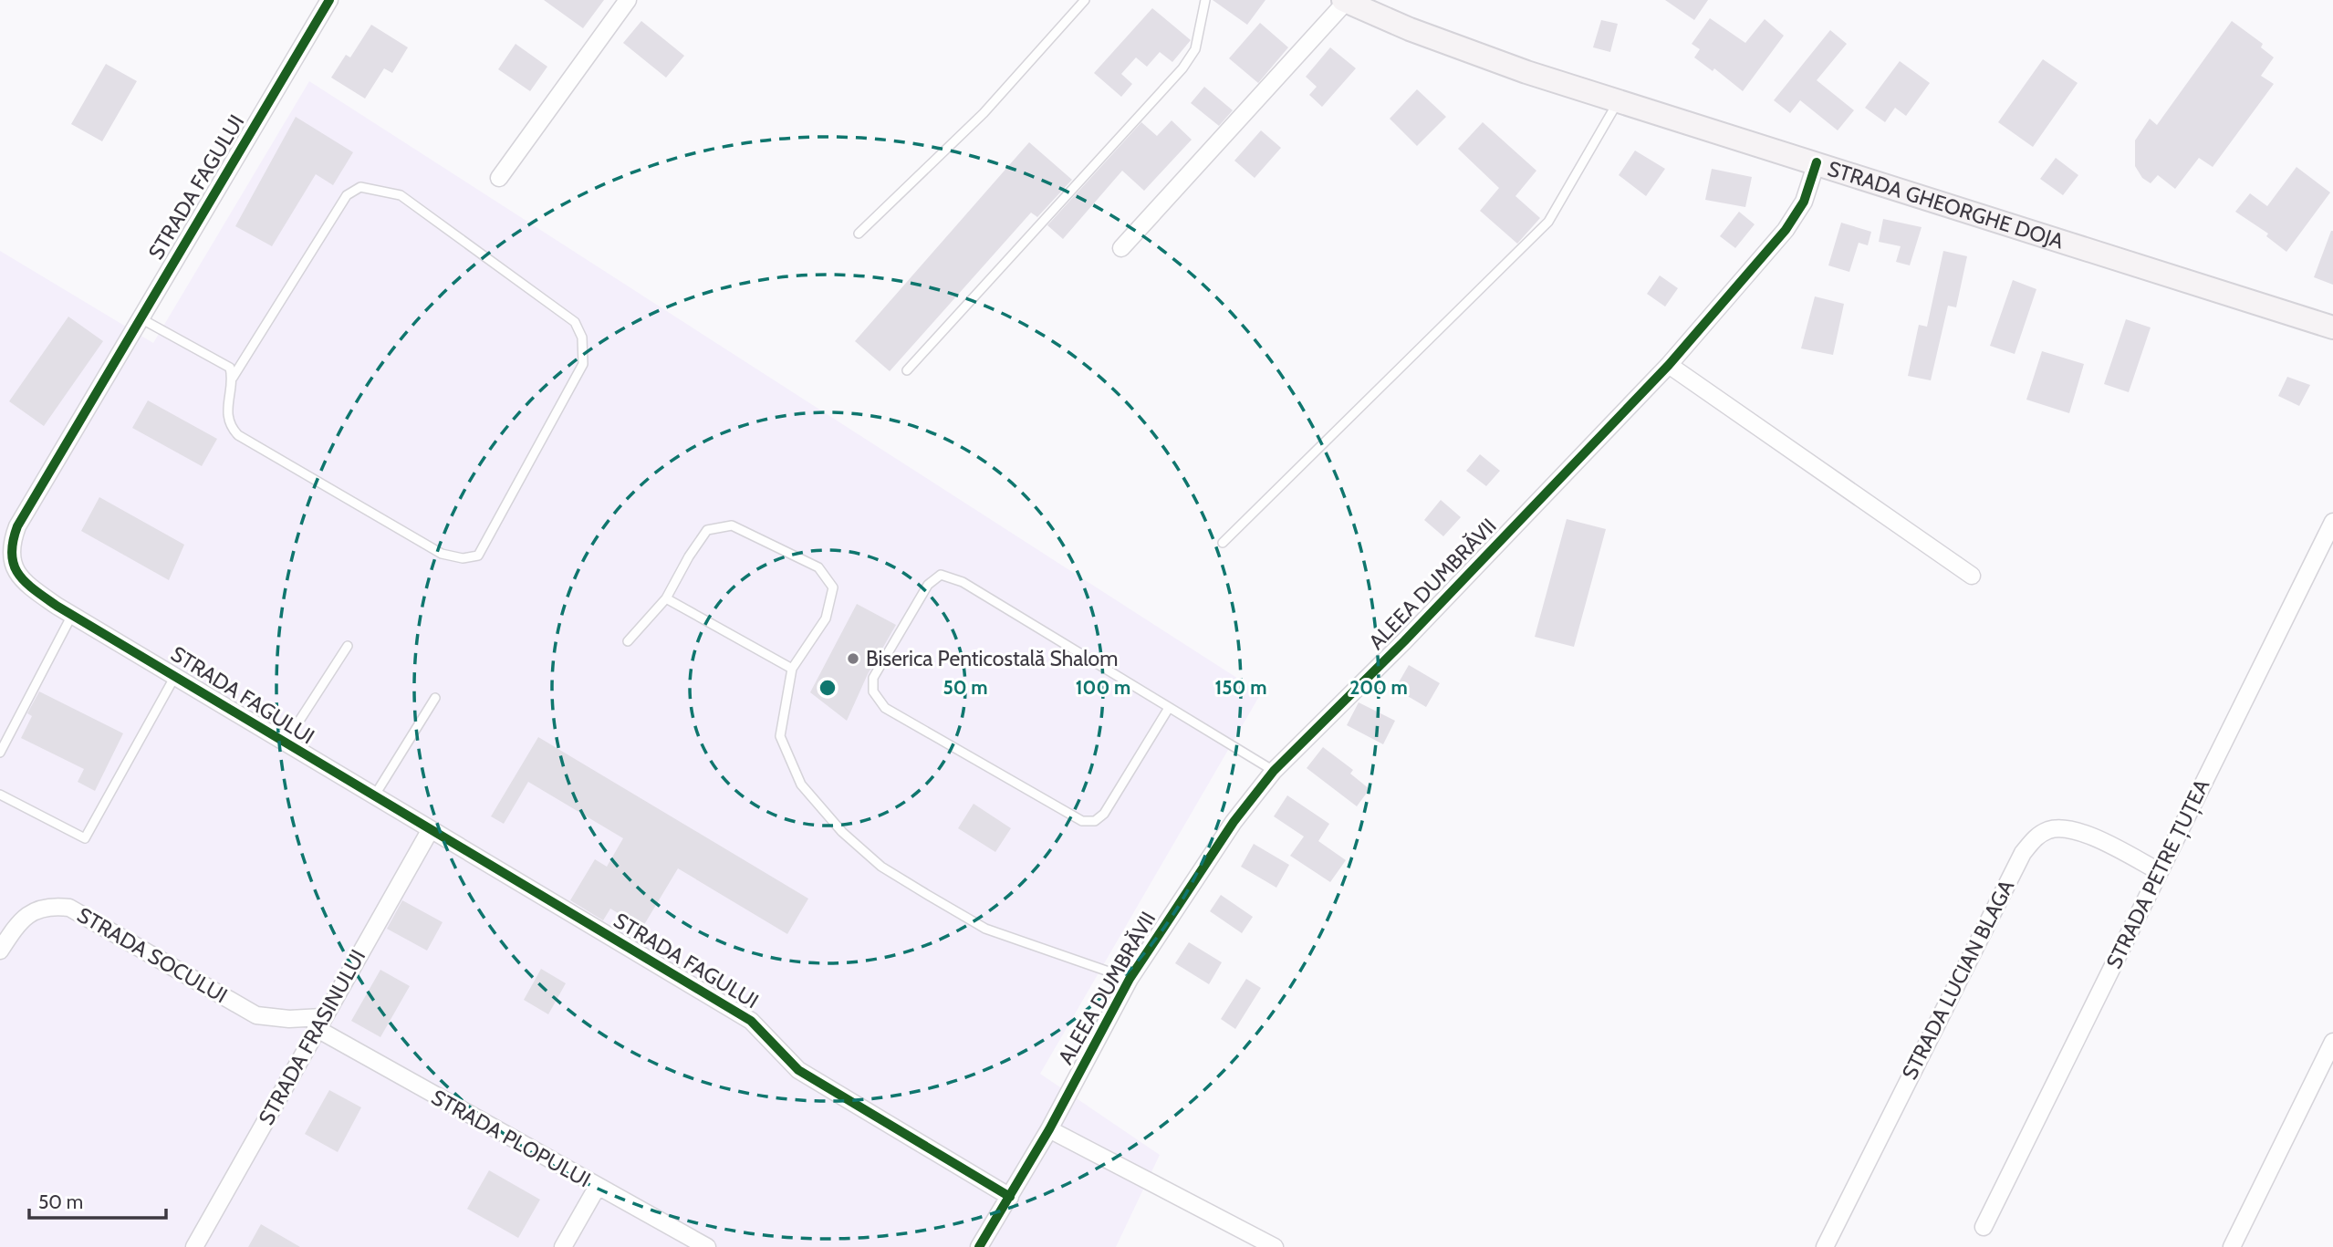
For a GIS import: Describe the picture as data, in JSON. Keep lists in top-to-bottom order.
{
  "streets": {
    "main road": ["STRADA GHEORGHE DOJA"],
    "street": [
      "STRADA FAGULUI",
      "ALEEA DUMBRĂVII",
      "STRADA PETRE ȚUȚEA",
      "STRADA SOCULUI",
      "STRADA LUCIAN BLAGA",
      "STRADA FRASINULUI",
      "STRADA PLOPULUI"
    ]
  },
  "crossings": [
    ["STRADA FAGULUI", "ALEEA DUMBRĂVII"],
    ["STRADA FAGULUI", "STRADA FRASINULUI"],
    ["STRADA GHEORGHE DOJA", "ALEEA DUMBRĂVII"],
    ["STRADA PETRE ȚUȚEA", "STRADA LUCIAN BLAGA"],
    ["STRADA SOCULUI", "STRADA FRASINULUI"],
    ["STRADA SOCULUI", "STRADA PLOPULUI"],
    ["STRADA FRASINULUI", "STRADA PLOPULUI"]
  ],
  "places": ["Biserica Penticostală Shalom"],
  "scale_bar": "50 m",
  "rings": [
    "50 m",
    "100 m",
    "150 m",
    "200 m"
  ]
}
